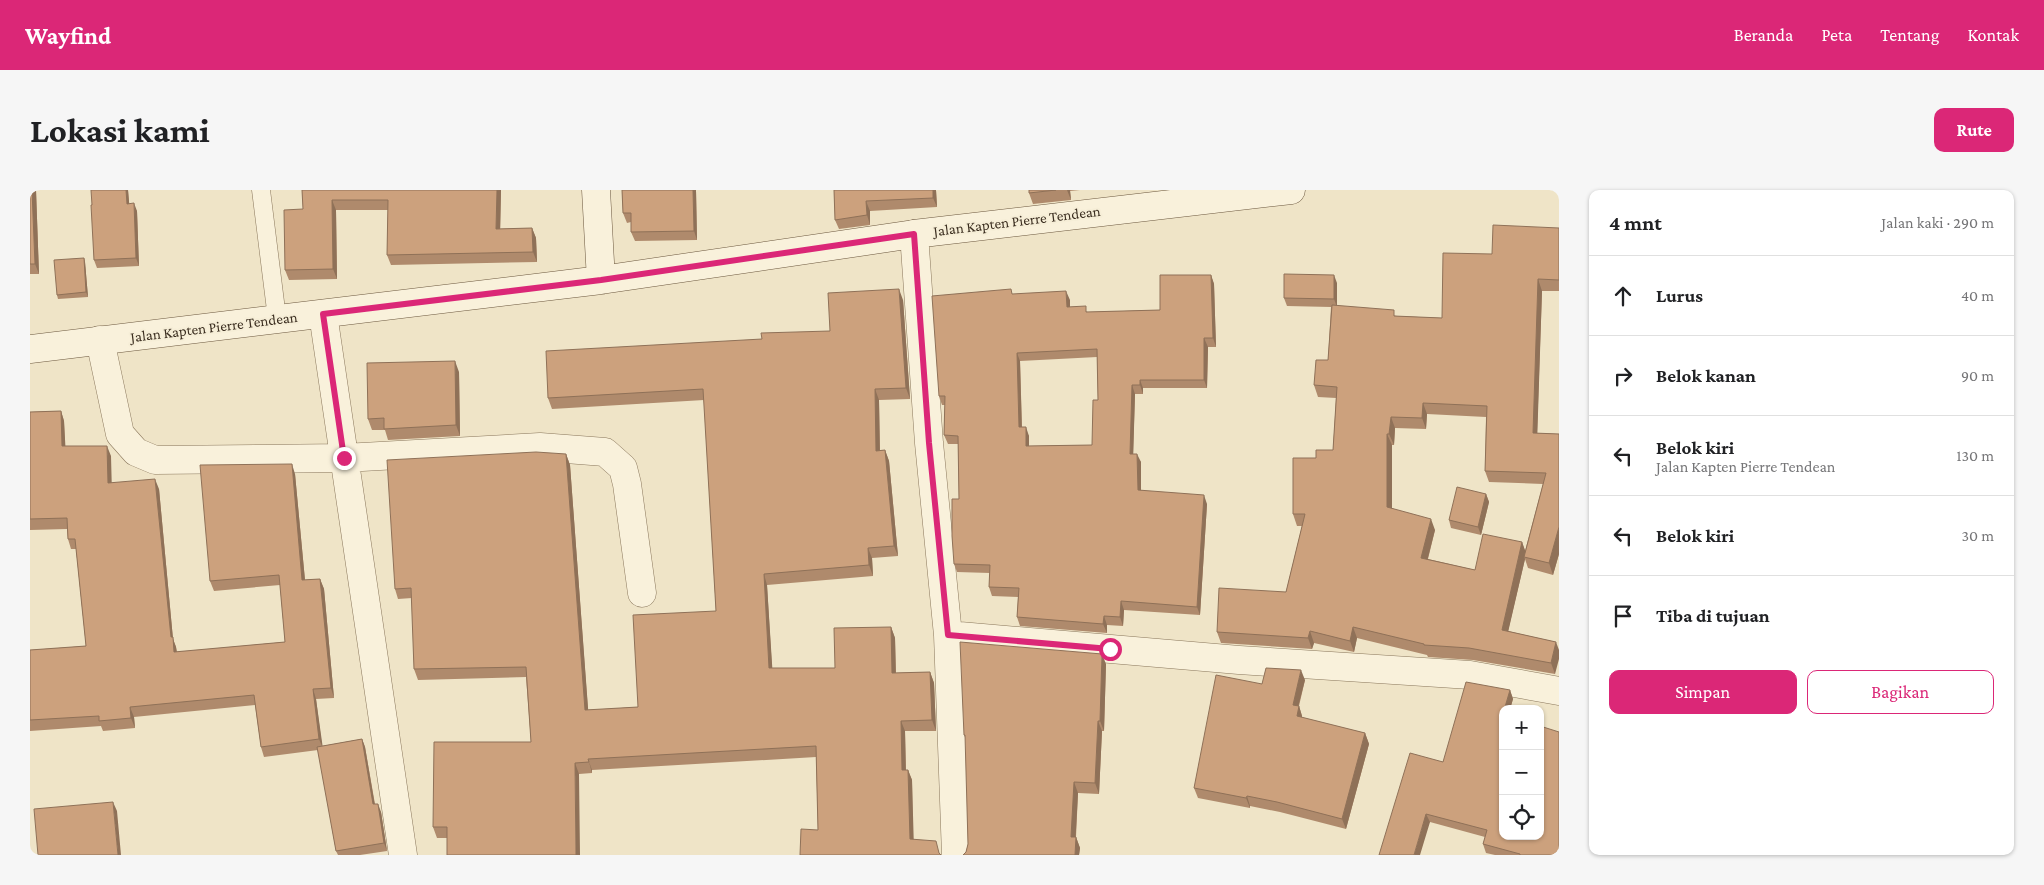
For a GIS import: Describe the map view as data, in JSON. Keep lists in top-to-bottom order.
{
  "streets": {
    "street": ["Jalan Kapten Pierre Tendean"]
  },
  "page": {
    "header": "Wayfind",
    "nav": [
      "Beranda",
      "Peta",
      "Tentang",
      "Kontak"
    ],
    "buttons": [
      "Rute",
      ["Simpan", "Bagikan"]
    ],
    "title": "Lokasi kami",
    "heading": ["4 mnt", "Jalan kaki · 290 m"],
    "list": [
      ["Lurus", "40 m"],
      ["Belok kanan", "90 m"],
      ["Belok kiri", "Jalan Kapten Pierre Tendean", "130 m"],
      ["Belok kiri", "30 m"],
      "Tiba di tujuan"
    ],
    "map_buttons": ["+", "−"]
  }
}
